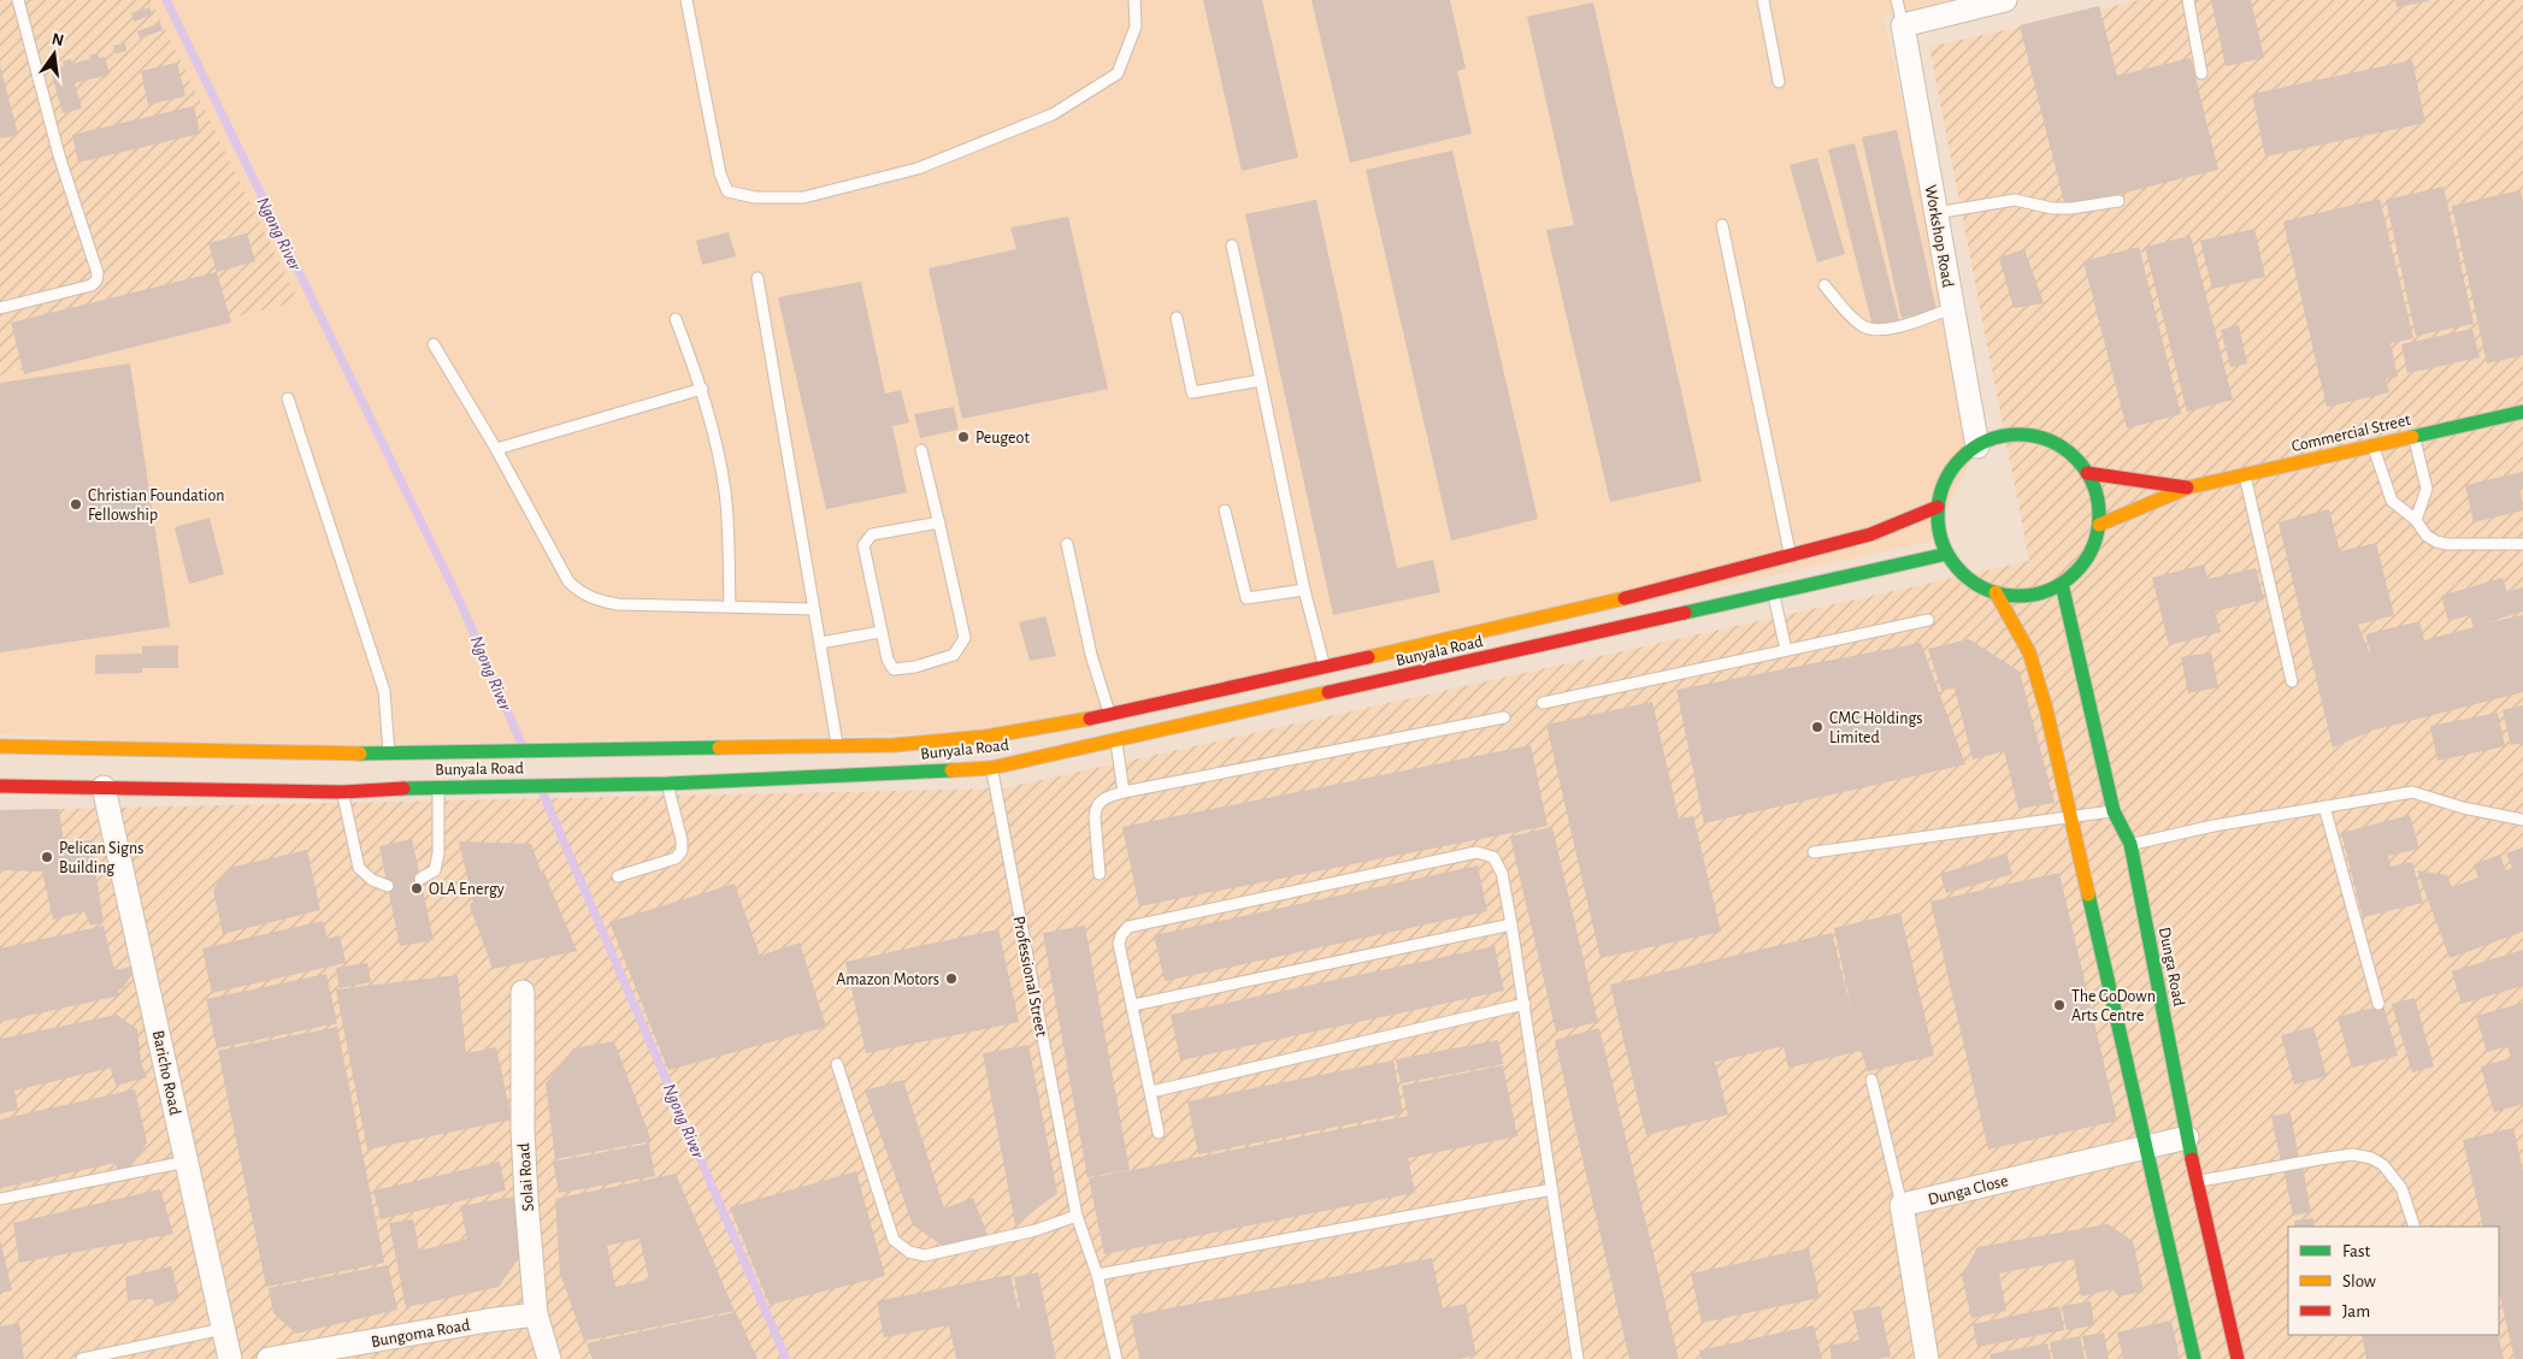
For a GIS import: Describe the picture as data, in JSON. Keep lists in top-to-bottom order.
{
  "streets": {
    "main road": ["Commercial Street", "Bunyala Road", "Dunga Road"],
    "street": [
      "Workshop Road",
      "Baricho Road",
      "Solai Road",
      "Dunga Close",
      "Bungoma Road"
    ],
    "lane": ["Professional Street"]
  },
  "crossings": [
    ["Workshop Road", "Commercial Street"],
    ["Workshop Road", "Bunyala Road"],
    ["Workshop Road", "Dunga Road"],
    ["Commercial Street", "Bunyala Road"],
    ["Commercial Street", "Dunga Road"],
    ["Bunyala Road", "Dunga Road"],
    ["Bunyala Road", "Professional Street"],
    ["Bunyala Road", "Baricho Road"],
    ["Dunga Road", "Dunga Close"],
    ["Solai Road", "Bungoma Road"]
  ],
  "water": ["Ngong River"],
  "places": [
    "Peugeot",
    "Christian Foundation Fellowship",
    "CMC Holdings Limited",
    "Pelican Signs Building",
    "OLA Energy",
    "Amazon Motors",
    "The GoDown Arts Centre"
  ],
  "legend": ["Fast", "Slow", "Jam"],
  "north": "top"
}
